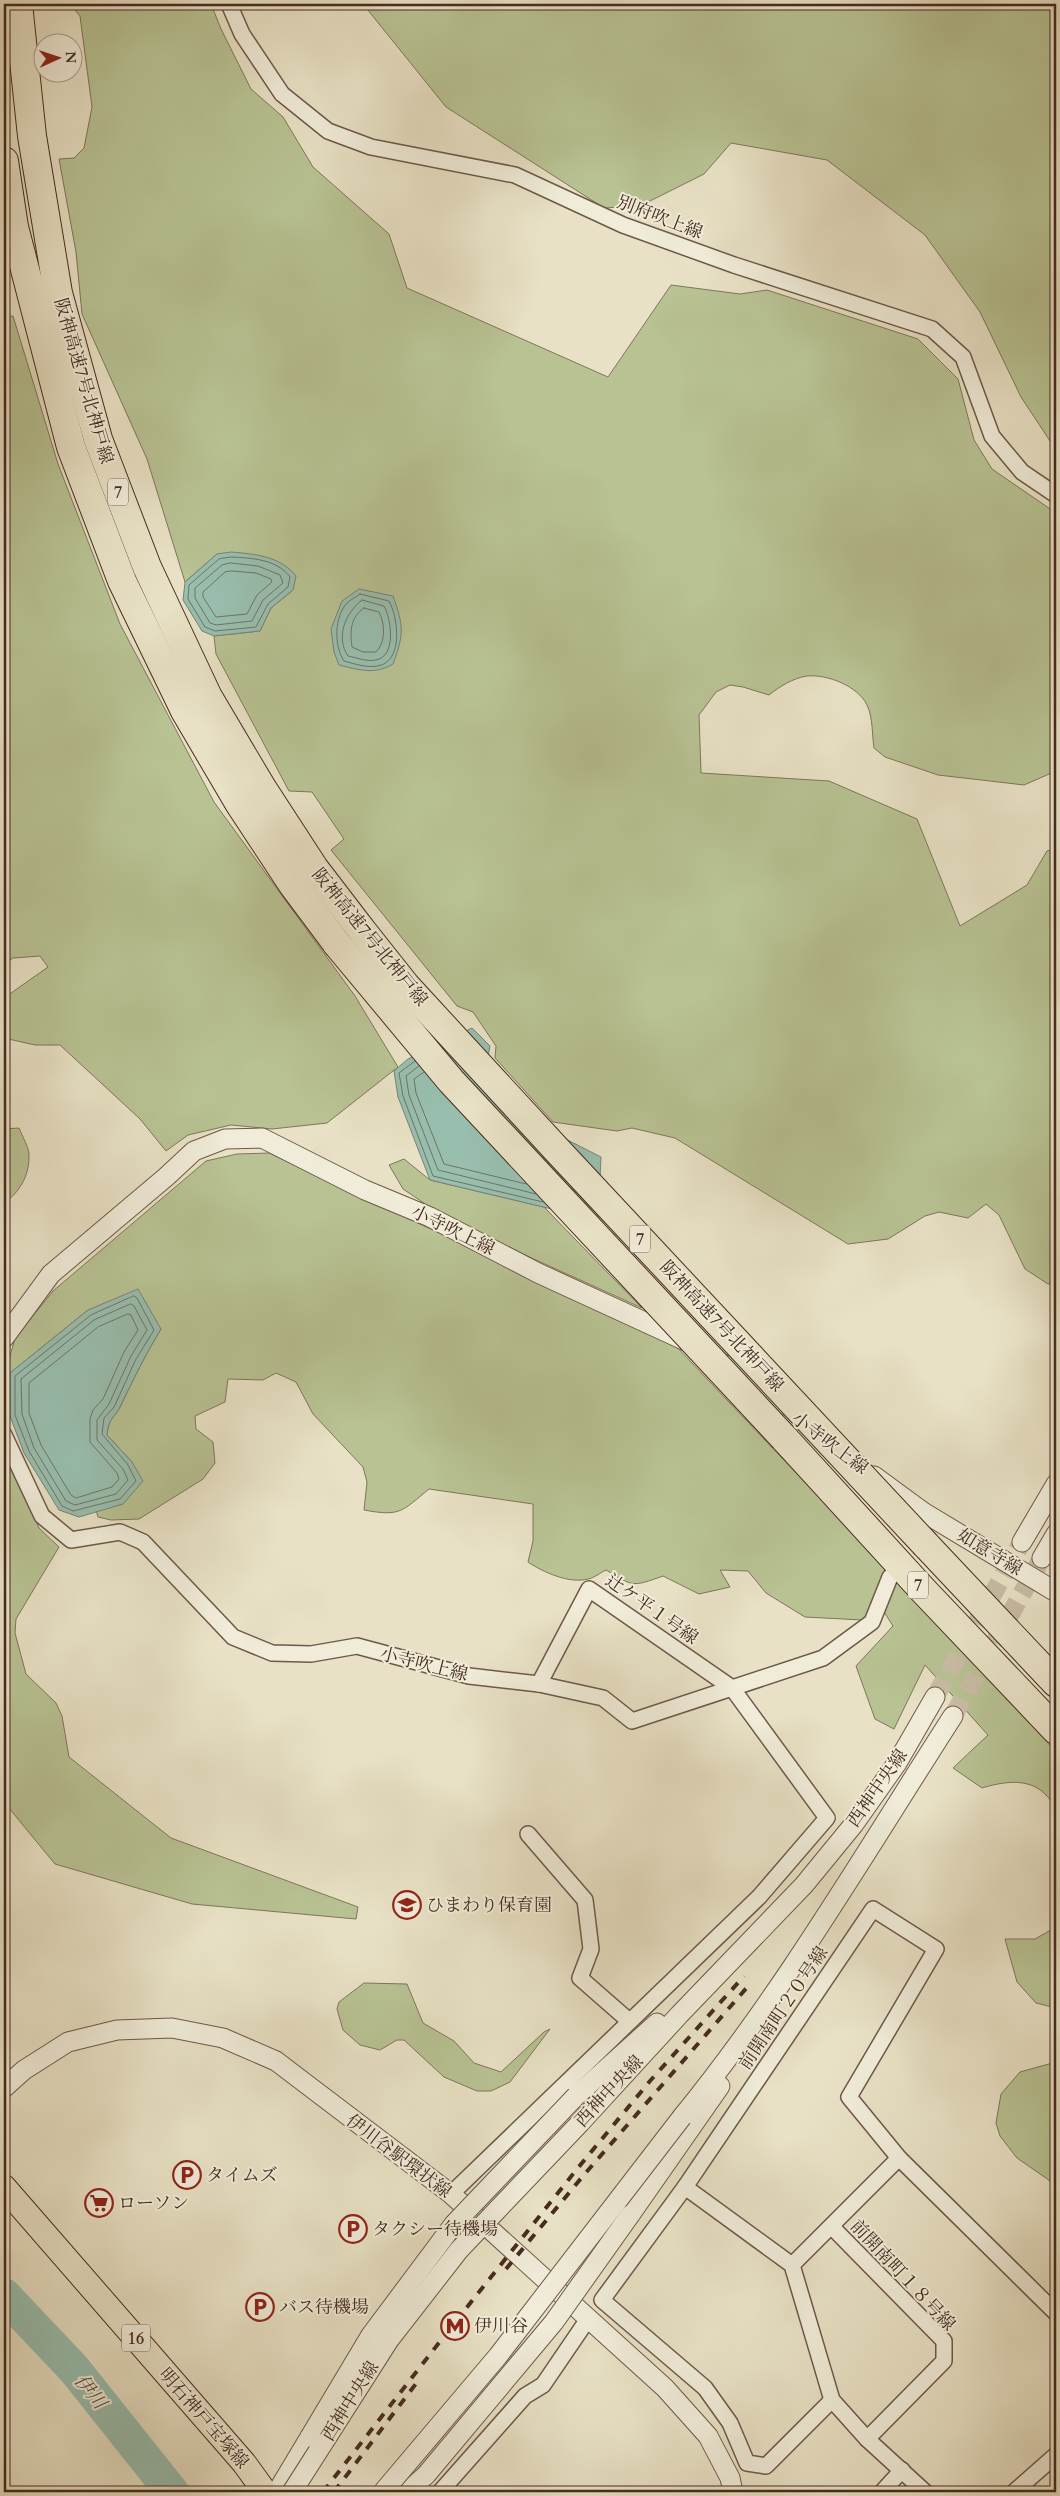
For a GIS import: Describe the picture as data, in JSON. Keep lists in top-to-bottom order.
{
  "streets": {
    "highway": ["阪神高速7号北神戸線", "7"],
    "main road": ["16", "明石神戸宝塚線"],
    "street": [
      "別府吹上線",
      "小寺吹上線",
      "如意寺線",
      "辻ケ平１号線",
      "西神中央線",
      "前開南町２０号線",
      "伊川谷駅環状線",
      "前開南町１８号線"
    ]
  },
  "crossings": [
    ["小寺吹上線", "如意寺線"],
    ["小寺吹上線", "辻ケ平１号線"]
  ],
  "water": ["伊川"],
  "places": {
    "school or university": ["ひまわり保育園"],
    "parking": ["タイムズ", "タクシー待機場", "バス待機場"],
    "supermarket": ["ローソン"],
    "metro station": ["伊川谷"]
  },
  "north": "right"
}
